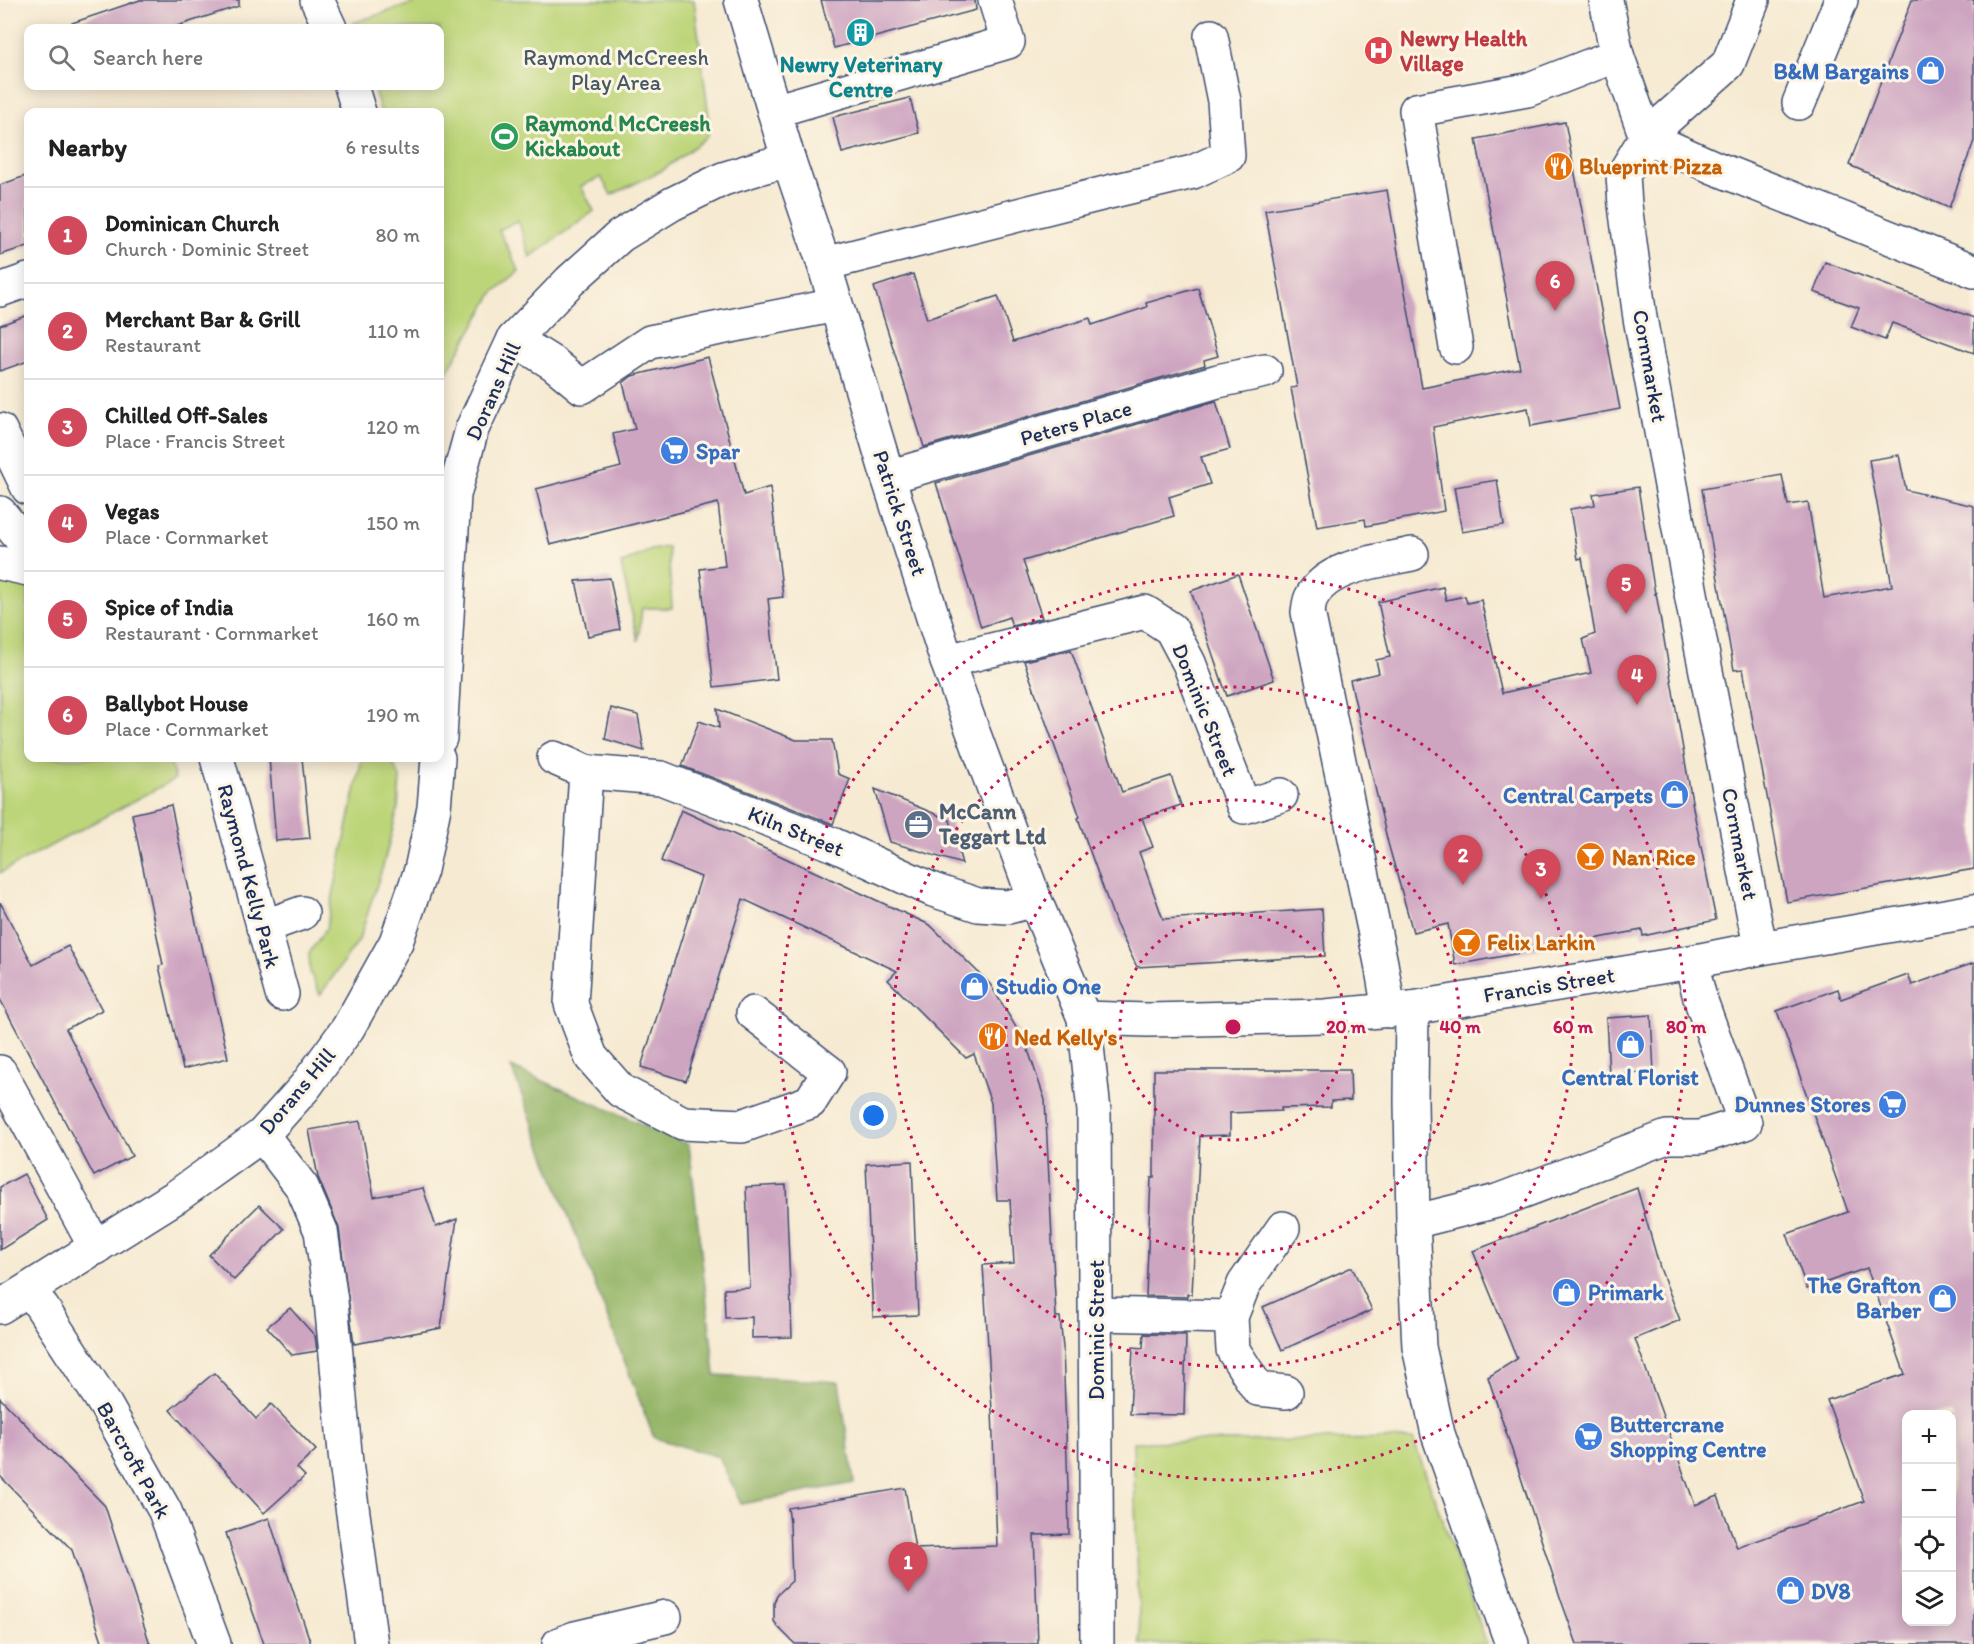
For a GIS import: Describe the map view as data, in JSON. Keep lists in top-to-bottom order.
{
  "streets": {
    "street": [
      "Cornmarket",
      "Dorans Hill",
      "Peters Place",
      "Patrick Street",
      "Dominic Street",
      "Kiln Street",
      "Raymond Kelly Park",
      "Francis Street",
      "Barcroft Park"
    ]
  },
  "crossings": [
    ["Cornmarket", "Francis Street"],
    ["Dorans Hill", "Patrick Street"],
    ["Dorans Hill", "Barcroft Park"],
    ["Peters Place", "Patrick Street"],
    ["Patrick Street", "Dominic Street"],
    ["Patrick Street", "Kiln Street"],
    ["Patrick Street", "Francis Street"],
    ["Dominic Street", "Francis Street"]
  ],
  "parks": ["Raymond McCreesh Play Area"],
  "places": {
    "building": ["Newry Veterinary Centre"],
    "hospital": ["Newry Health Village"],
    "shop": [
      "B&M Bargains",
      "Central Carpets",
      "Studio One",
      "Central Florist",
      "Primark",
      "The Grafton Barber",
      "DV8"
    ],
    "sports": ["Raymond McCreesh Kickabout"],
    "restaurant": ["Blueprint Pizza", "Ned Kelly's"],
    "supermarket": ["Spar", "Dunnes Stores", "Buttercrane Shopping Centre"],
    "office": ["McCann Teggart Ltd"],
    "bar": ["Nan Rice", "Felix Larkin"]
  },
  "page": {
    "search": "Search here",
    "heading": ["Nearby", "6 results"],
    "list": [
      {
        "mark": "1",
        "name": "Dominican Church",
        "note": "Church · Dominic Street",
        "value": "80 m"
      },
      {
        "mark": "2",
        "name": "Merchant Bar & Grill",
        "note": "Restaurant",
        "value": "110 m"
      },
      {
        "mark": "3",
        "name": "Chilled Off-Sales",
        "note": "Place · Francis Street",
        "value": "120 m"
      },
      {
        "mark": "4",
        "name": "Vegas",
        "note": "Place · Cornmarket",
        "value": "150 m"
      },
      {
        "mark": "5",
        "name": "Spice of India",
        "note": "Restaurant · Cornmarket",
        "value": "160 m"
      },
      {
        "mark": "6",
        "name": "Ballybot House",
        "note": "Place · Cornmarket",
        "value": "190 m"
      }
    ],
    "pins": [
      "6",
      "5",
      "4",
      "2",
      "3",
      "1"
    ],
    "map_buttons": ["+", "−"]
  },
  "rings": [
    "20 m",
    "40 m",
    "60 m",
    "80 m"
  ]
}
